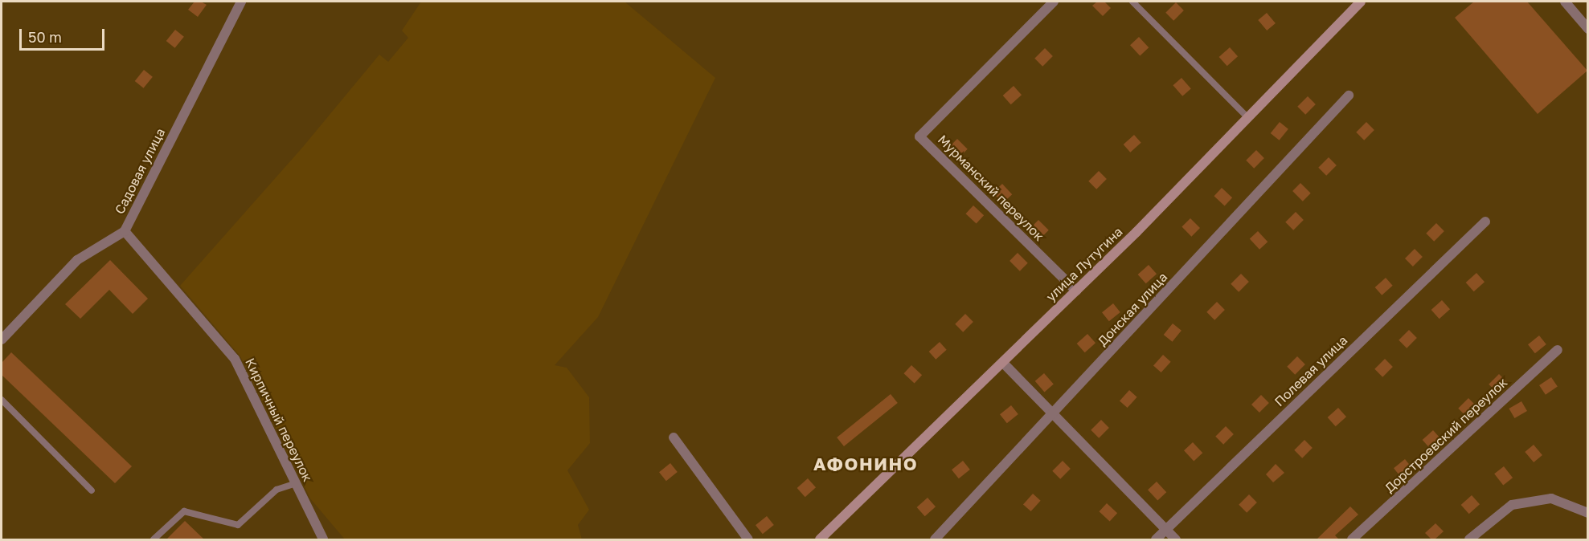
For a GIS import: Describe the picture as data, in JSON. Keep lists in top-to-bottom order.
{
  "streets": {
    "main road": ["улица Лутугина"],
    "street": [
      "Садовая улица",
      "Мурманский переулок",
      "Донская улица",
      "Полевая улица",
      "Кирпичный переулок",
      "Дорстроевский переулок"
    ]
  },
  "crossings": [
    ["Садовая улица", "Кирпичный переулок"],
    ["Мурманский переулок", "улица Лутугина"]
  ],
  "districts": ["АФОНИНО"],
  "scale_bar": "50 m"
}
